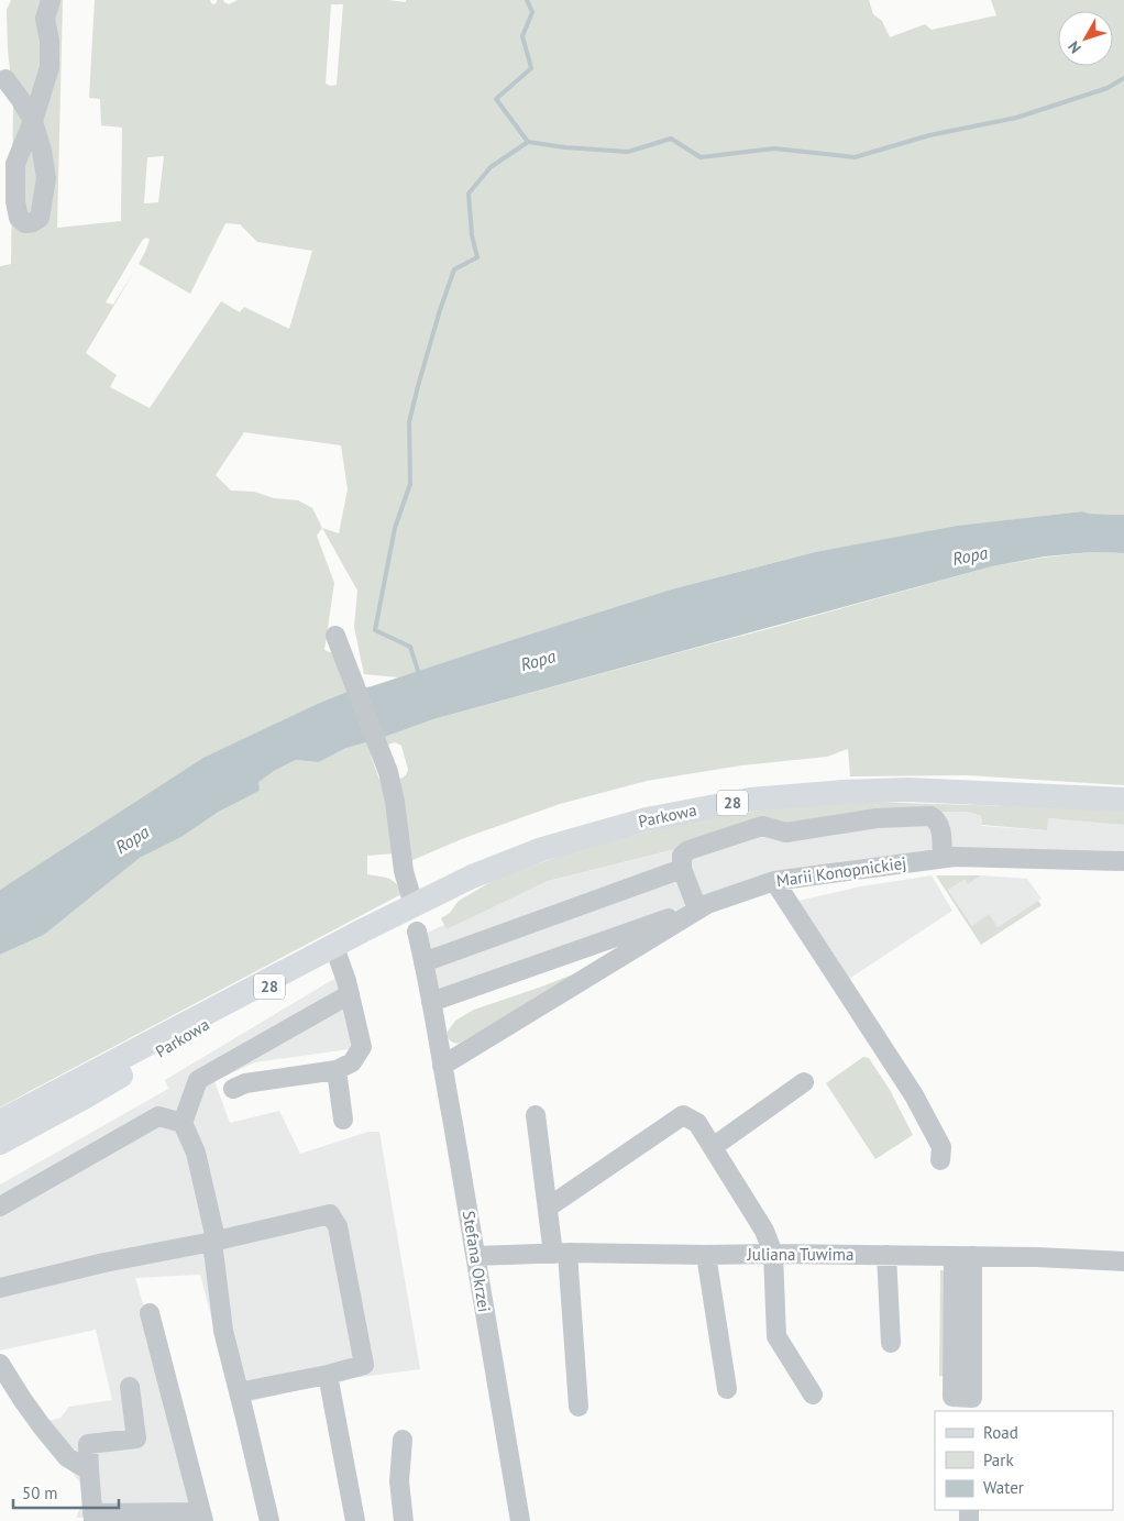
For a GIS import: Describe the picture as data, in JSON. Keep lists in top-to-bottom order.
{
  "streets": {
    "main road": ["28", "Parkowa"],
    "street": ["Marii Konopnickiej", "Juliana Tuwima", "Stefana Okrzei"]
  },
  "crossings": [
    ["Marii Konopnickiej", "Stefana Okrzei"],
    ["Juliana Tuwima", "Stefana Okrzei"]
  ],
  "water": ["Ropa"],
  "legend": ["Road", "Park", "Water"],
  "scale_bar": "50 m",
  "north": "bottom left"
}
